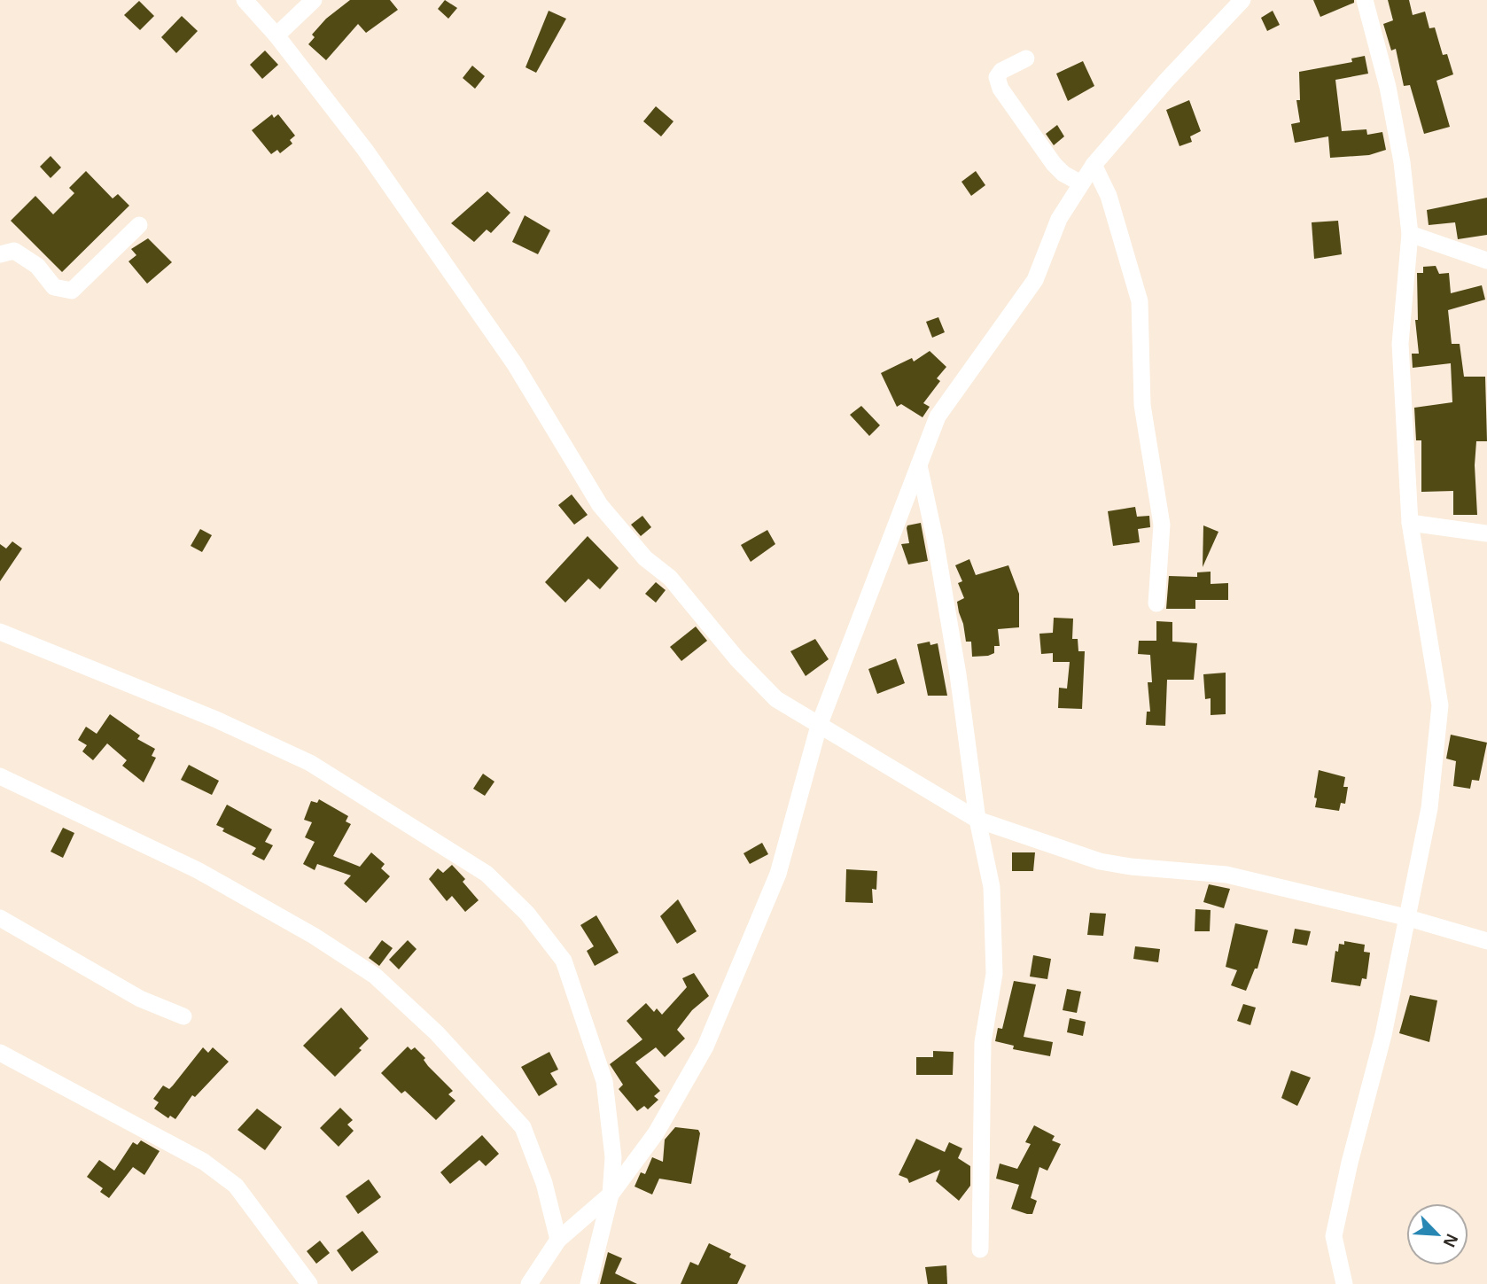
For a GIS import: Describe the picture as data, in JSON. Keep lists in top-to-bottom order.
{
  "north": "bottom right"
}
